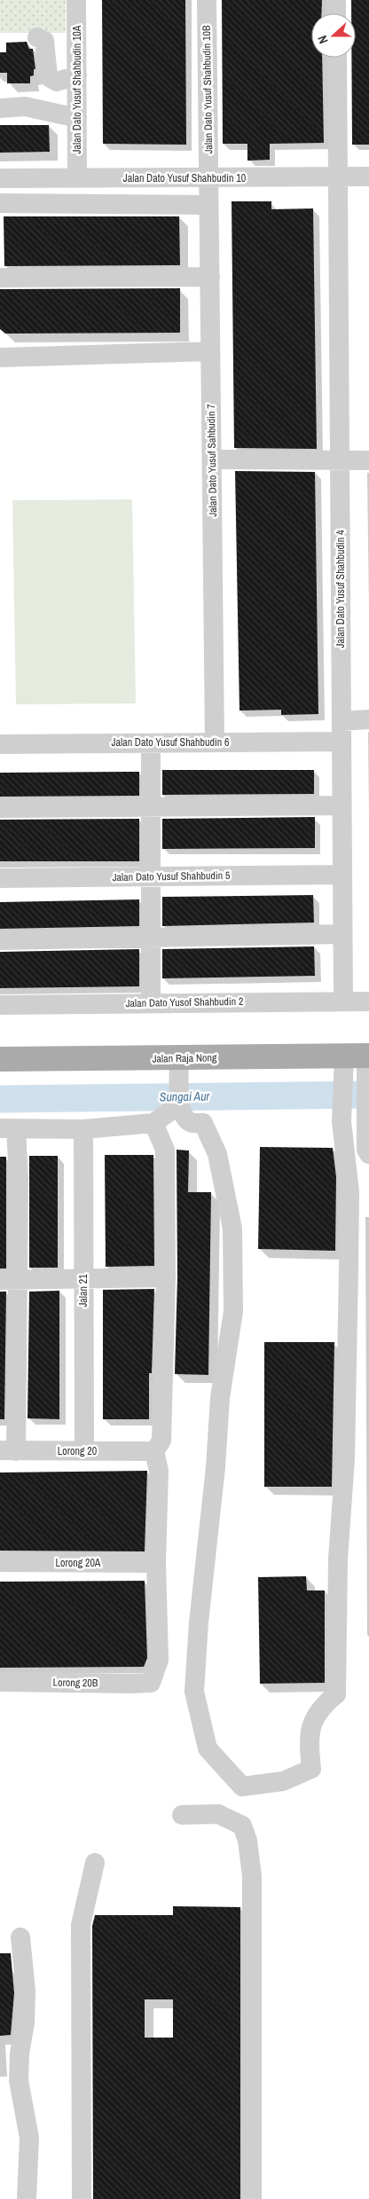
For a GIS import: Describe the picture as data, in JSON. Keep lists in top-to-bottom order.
{
  "streets": {
    "main road": ["Jalan Raja Nong"],
    "street": [
      "Jalan Dato Yusuf Shahbudin 10A",
      "Jalan Dato Yusuf Shahbudin 10B",
      "Jalan Dato Yusuf Shahbudin 10",
      "Jalan Dato Yusuf Sahbudin 7",
      "Jalan Dato Yusuf Shahbudin 4",
      "Jalan Dato Yusuf Shahbudin 6",
      "Jalan Dato Yusuf Shahbudin 5",
      "Jalan Dato Yusof Shahbudin 2",
      "Jalan 21",
      "Lorong 20",
      "Lorong 20A",
      "Lorong 20B"
    ]
  },
  "crossings": [
    ["Jalan Dato Yusuf Shahbudin 10A", "Jalan Dato Yusuf Shahbudin 10"],
    ["Jalan Dato Yusuf Shahbudin 10B", "Jalan Dato Yusuf Shahbudin 10"],
    ["Jalan Dato Yusuf Shahbudin 10B", "Jalan Dato Yusuf Sahbudin 7"],
    ["Jalan Dato Yusuf Shahbudin 10", "Jalan Dato Yusuf Sahbudin 7"],
    ["Jalan Dato Yusuf Shahbudin 10", "Jalan Dato Yusuf Shahbudin 4"],
    ["Jalan Dato Yusuf Sahbudin 7", "Jalan Dato Yusuf Shahbudin 6"],
    ["Jalan Dato Yusuf Shahbudin 4", "Jalan Dato Yusuf Shahbudin 6"],
    ["Jalan Dato Yusuf Shahbudin 4", "Jalan Dato Yusuf Shahbudin 5"],
    ["Jalan Dato Yusuf Shahbudin 4", "Jalan Dato Yusof Shahbudin 2"],
    ["Jalan 21", "Lorong 20"],
    ["Lorong 20A", "Lorong 20B"]
  ],
  "water": ["Sungai Aur"],
  "north": "left"
}
